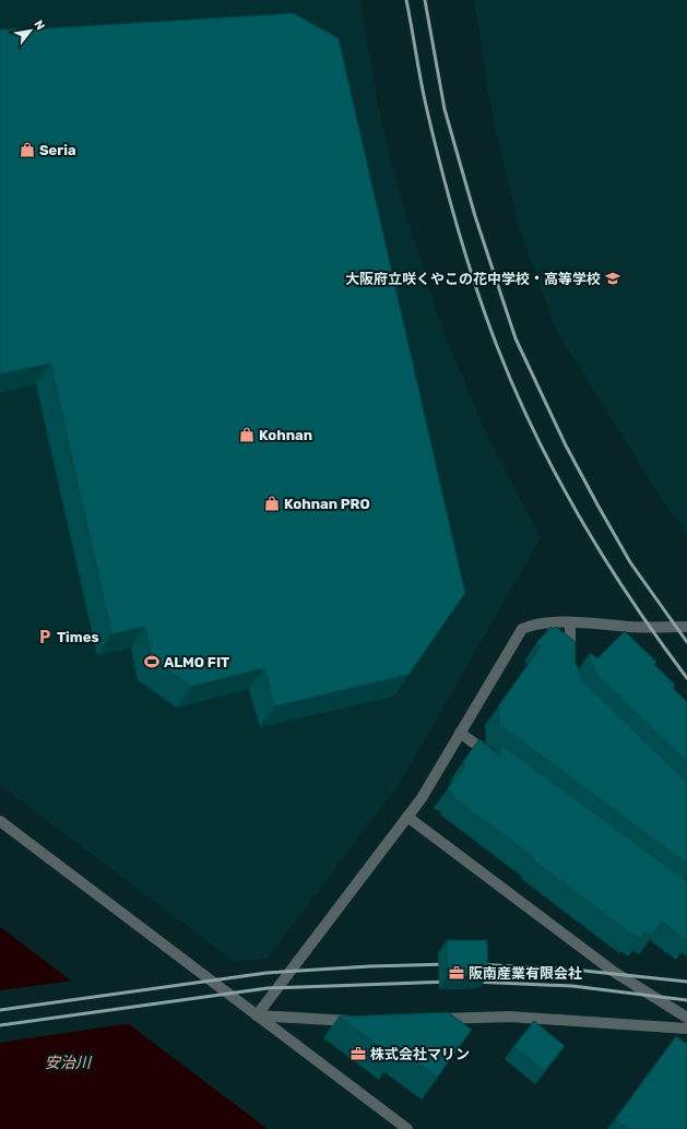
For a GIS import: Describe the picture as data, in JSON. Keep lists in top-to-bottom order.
{
  "water": ["安治川"],
  "places": {
    "shop": ["Seria", "Kohnan", "Kohnan PRO"],
    "school or university": ["大阪府立咲くやこの花中学校・高等学校"],
    "parking": ["Times"],
    "sports": ["ALMO FIT"],
    "office": ["阪南産業有限会社", "株式会社マリン"]
  },
  "north": "top right"
}
